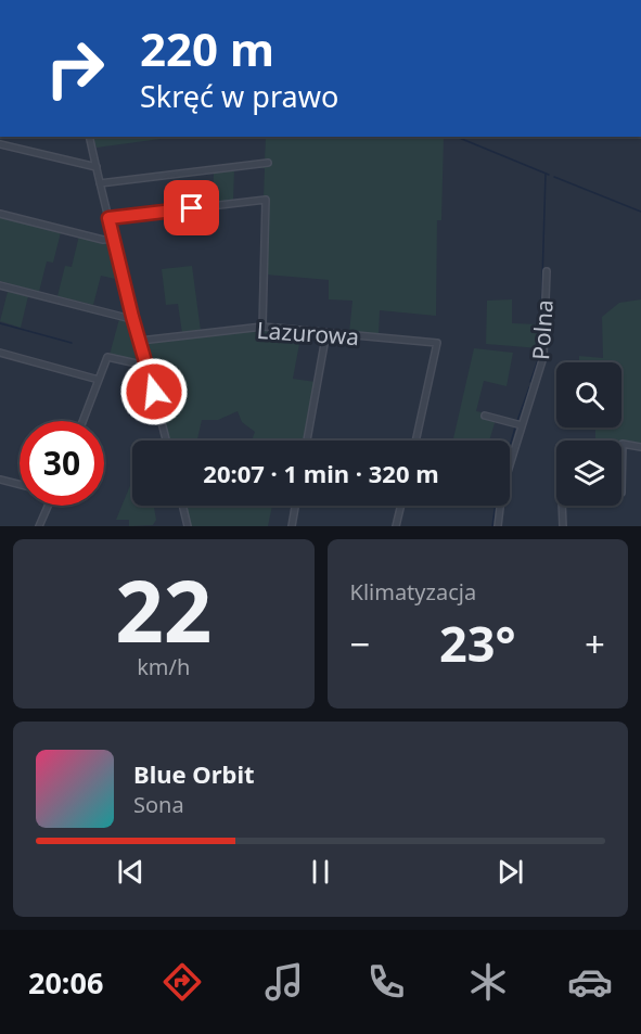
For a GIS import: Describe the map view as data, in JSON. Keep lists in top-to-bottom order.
{
  "streets": {
    "street": ["Polna", "Lazurowa"]
  },
  "page": {
    "turn": ["220 m", "Skręć w prawo"],
    "limit": "30",
    "trip": "20:07 · 1 min · 320 m",
    "tile": [
      ["22", "km/h"],
      "Klimatyzacja"
    ],
    "heat": ["−", "23°", "+"],
    "song": ["Blue Orbit", "Sona"],
    "tabs": "20:06"
  }
}
